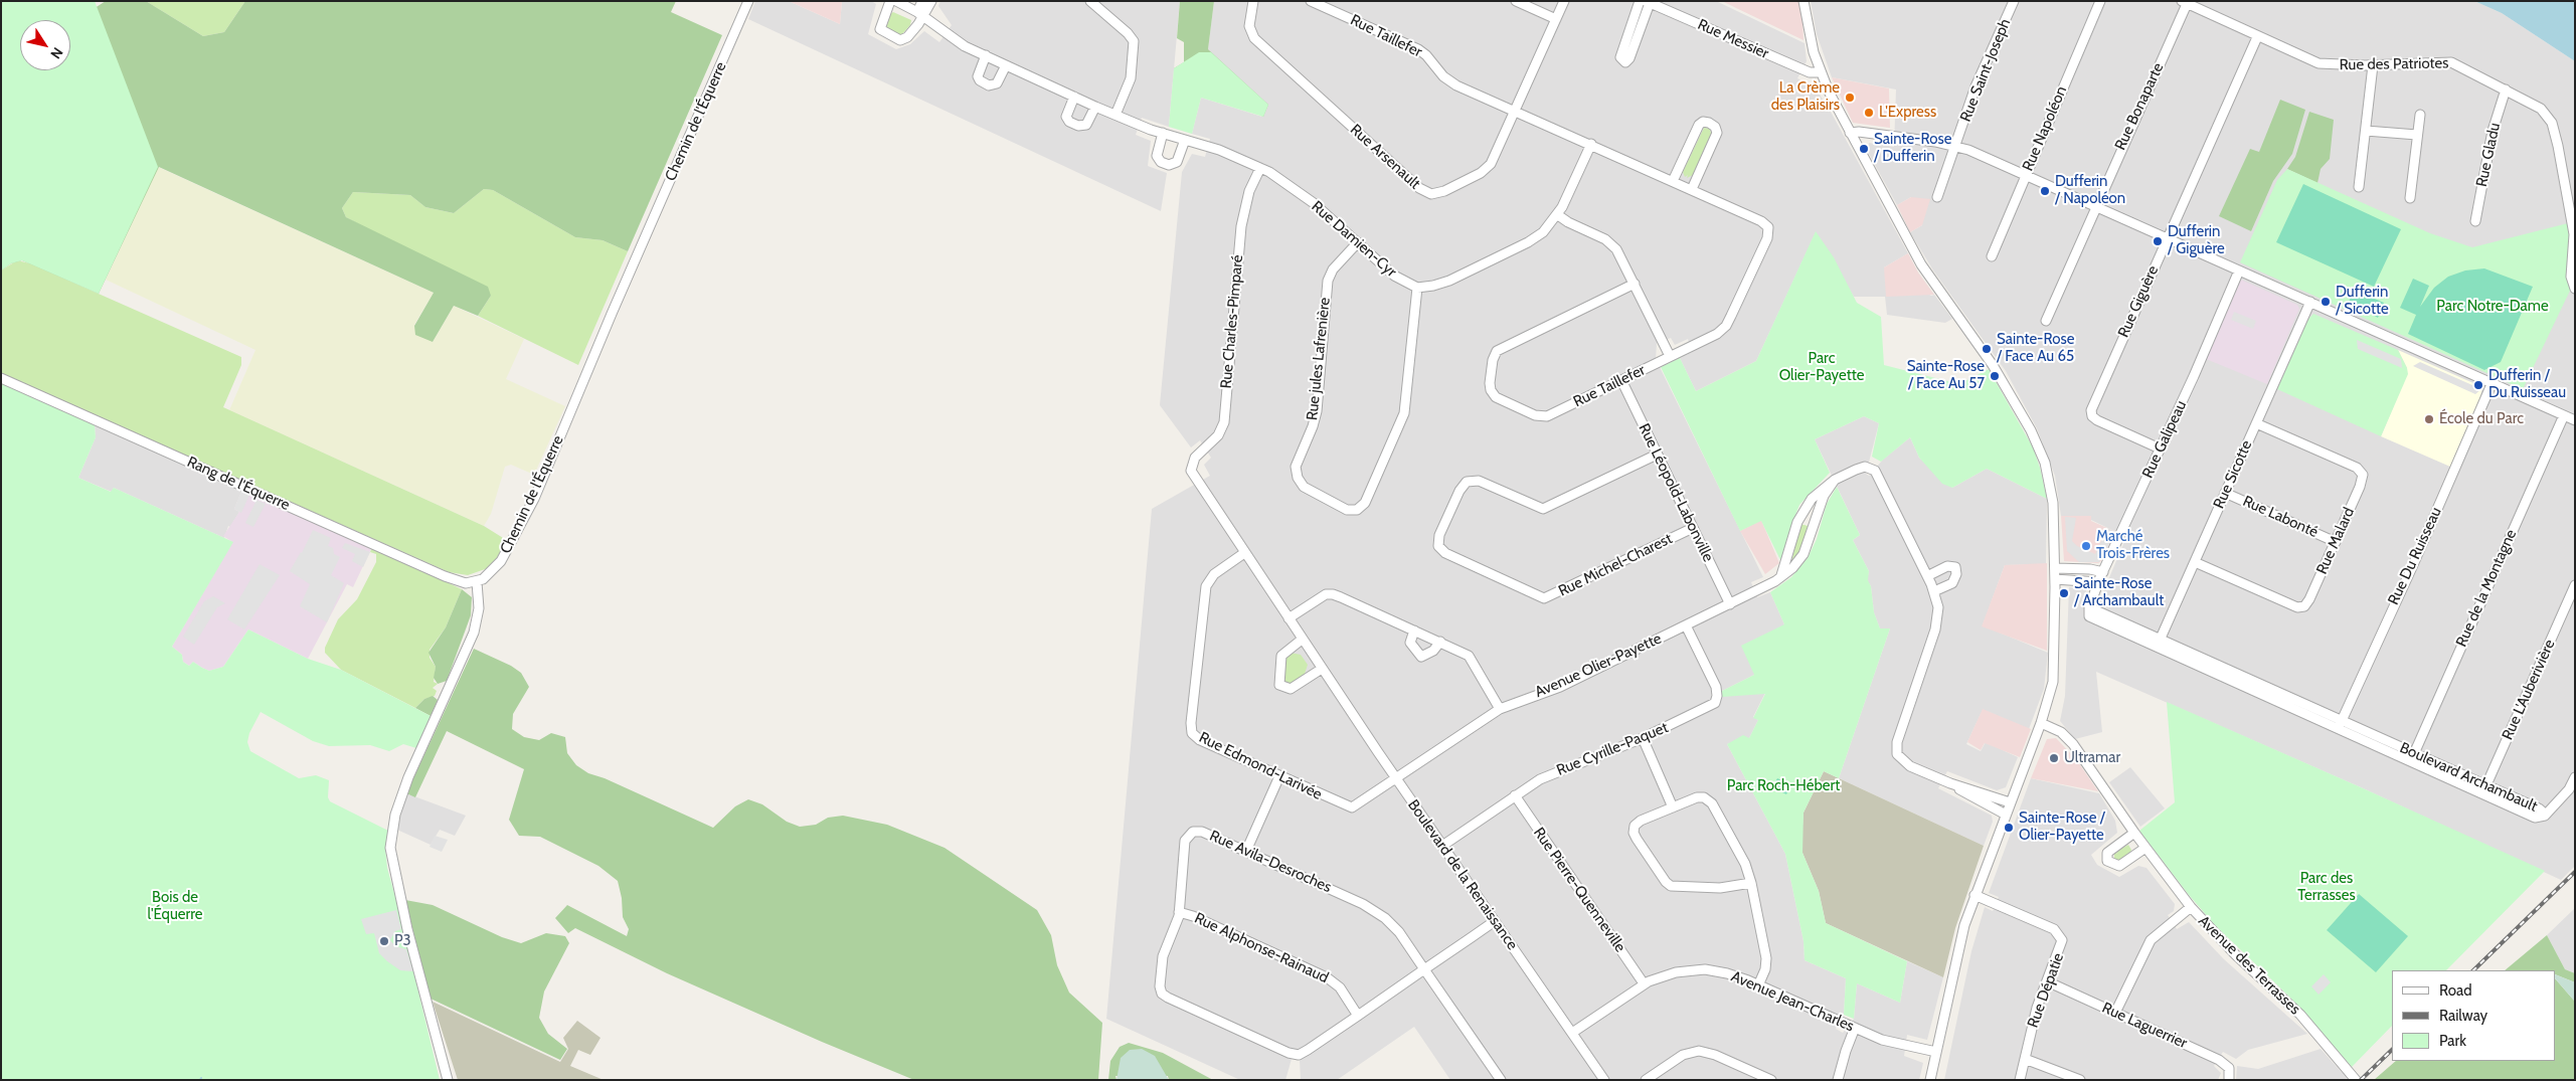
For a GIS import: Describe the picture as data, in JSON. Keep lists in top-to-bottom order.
{
  "streets": {
    "street": [
      "Rue Taillefer",
      "Rue Messier",
      "Rue des Patriotes",
      "Rue Saint-Joseph",
      "Rue Bonaparte",
      "Chemin de l'Équerre",
      "Rue Napoléon",
      "Rue Gladu",
      "Rue Arsenault",
      "Rue Damien-Cyr",
      "Rue Giguère",
      "Rue Charles-Pimparé",
      "Rue jules Lafrenière",
      "Rue Galipeau",
      "Rue Sicotte",
      "Rang de l'Équerre",
      "Rue Léopold-Labonville",
      "Rue Labonté",
      "Rue Malard",
      "Rue Du Ruisseau",
      "Rue Michel-Charest",
      "Rue de la Montagne",
      "Avenue Olier-Payette",
      "Rue L'Auberivière",
      "Rue Cyrille-Paquet",
      "Rue Edmond-Larivée",
      "Boulevard Archambault",
      "Rue Avila-Desroches",
      "Boulevard de la Renaissance",
      "Rue Pierre-Quenneville",
      "Rue Alphonse-Rainaud",
      "Avenue des Terrasses",
      "Rue Dépatie",
      "Avenue Jean-Charles",
      "Rue Laguerrier"
    ]
  },
  "crossings": [
    ["Rue Taillefer", "Rue Arsenault"],
    ["Rue Taillefer", "Rue Léopold-Labonville"],
    ["Rue des Patriotes", "Rue Bonaparte"],
    ["Rue des Patriotes", "Rue Gladu"],
    ["Rue des Patriotes", "Rue Giguère"],
    ["Chemin de l'Équerre", "Rang de l'Équerre"],
    ["Rue Damien-Cyr", "Rue Charles-Pimparé"],
    ["Rue Damien-Cyr", "Rue jules Lafrenière"],
    ["Rue Giguère", "Rue Galipeau"],
    ["Rue Charles-Pimparé", "Boulevard de la Renaissance"],
    ["Rue Galipeau", "Boulevard Archambault"],
    ["Rue Sicotte", "Rue Labonté"],
    ["Rue Sicotte", "Rue Malard"],
    ["Rue Sicotte", "Boulevard Archambault"],
    ["Rue Léopold-Labonville", "Rue Michel-Charest"],
    ["Rue Léopold-Labonville", "Avenue Olier-Payette"],
    ["Rue Labonté", "Rue Malard"],
    ["Rue Du Ruisseau", "Boulevard Archambault"],
    ["Rue de la Montagne", "Boulevard Archambault"],
    ["Avenue Olier-Payette", "Rue Cyrille-Paquet"],
    ["Avenue Olier-Payette", "Rue Edmond-Larivée"],
    ["Avenue Olier-Payette", "Boulevard de la Renaissance"],
    ["Rue L'Auberivière", "Boulevard Archambault"],
    ["Rue Cyrille-Paquet", "Boulevard de la Renaissance"],
    ["Rue Cyrille-Paquet", "Rue Pierre-Quenneville"],
    ["Rue Edmond-Larivée", "Boulevard de la Renaissance"],
    ["Rue Avila-Desroches", "Rue Alphonse-Rainaud"],
    ["Boulevard de la Renaissance", "Avenue Jean-Charles"],
    ["Rue Pierre-Quenneville", "Avenue Jean-Charles"],
    ["Rue Dépatie", "Rue Laguerrier"]
  ],
  "parks": [
    "Parc Notre-Dame",
    "Parc Olier-Payette",
    "Parc Roch-Hébert",
    "Parc des Terrasses",
    "Bois de l'Équerre"
  ],
  "places": [
    "La Crème des Plaisirs",
    "L'Express",
    "Sainte-Rose / Dufferin",
    "Dufferin / Napoléon",
    "Dufferin / Giguère",
    "Dufferin / Sicotte",
    "Sainte-Rose / Face Au 65",
    "Sainte-Rose / Face Au 57",
    "Dufferin / Du Ruisseau",
    "École du Parc",
    "Marché Trois-Frères",
    "Sainte-Rose / Archambault",
    "Ultramar",
    "Sainte-Rose / Olier-Payette",
    "P3"
  ],
  "legend": ["Road", "Railway", "Park"],
  "north": "bottom right"
}
